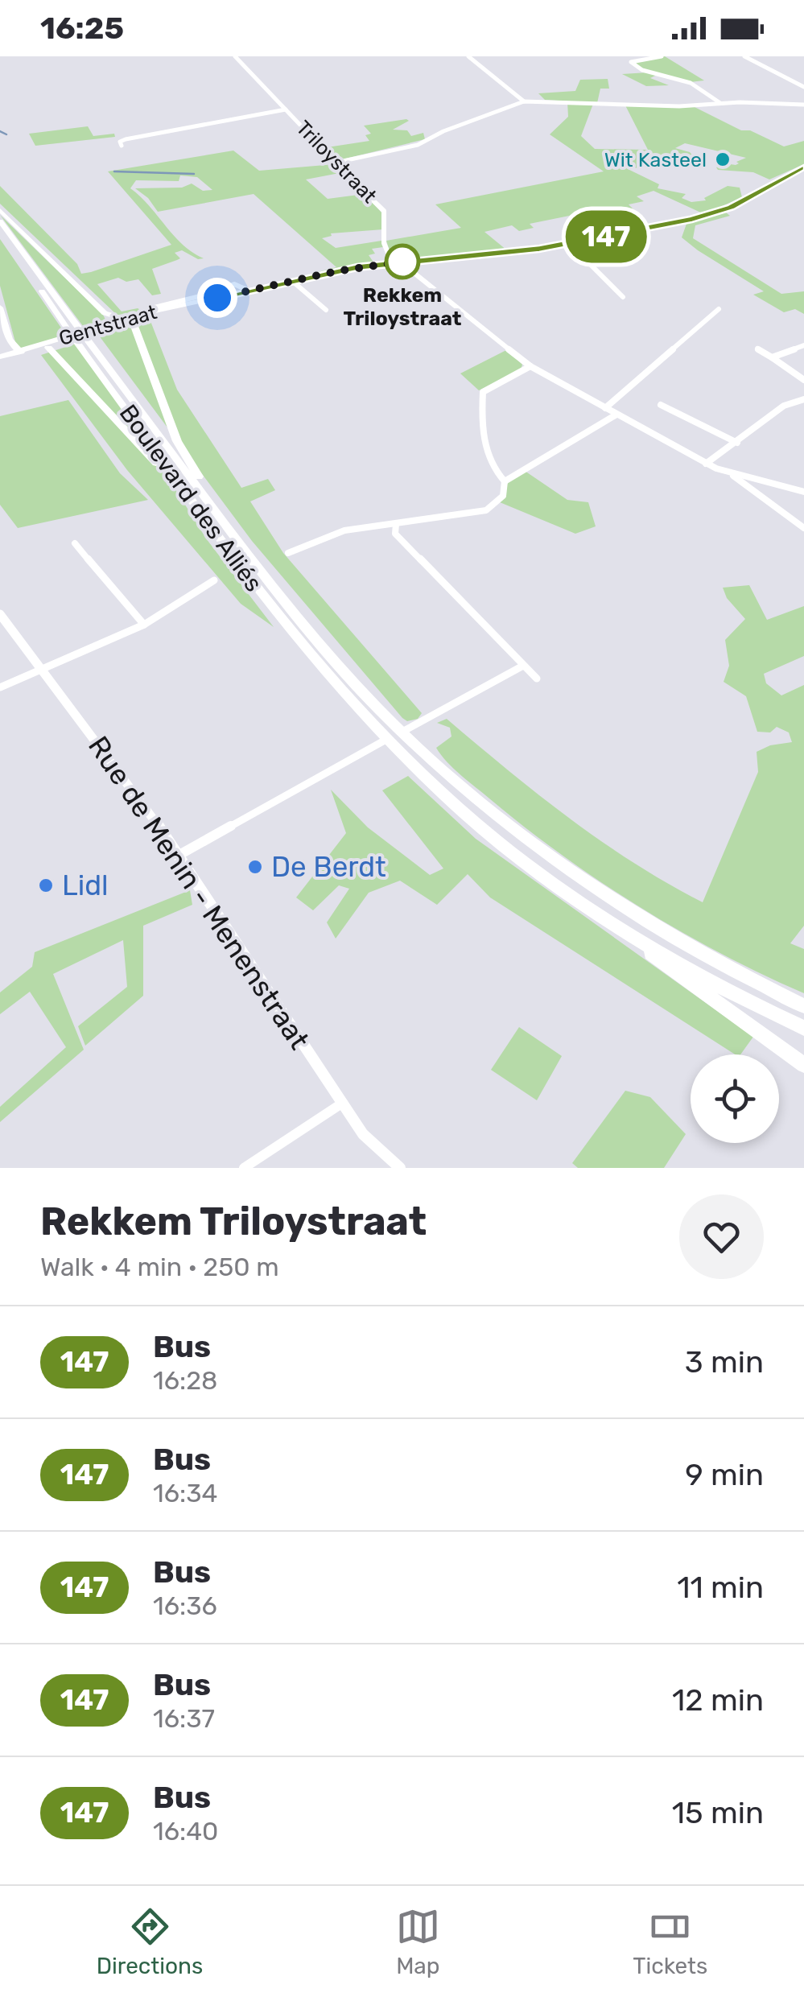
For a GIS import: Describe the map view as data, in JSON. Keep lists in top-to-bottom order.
{
  "streets": {
    "highway": ["Boulevard des Alliés"],
    "main road": ["Gentstraat"],
    "street": ["Triloystraat", "Rue de Menin - Menenstraat"]
  },
  "places": [
    "Wit Kasteel",
    "Rekkem Triloystraat",
    "De Berdt",
    "Lidl"
  ],
  "lines": ["bus line 147"],
  "page": {
    "status": "16:25",
    "on_map": "147",
    "heading": ["Rekkem Triloystraat", "Walk · 4 min · 250 m"],
    "list": [
      {
        "mark": "147",
        "name": "Bus",
        "note": "16:28",
        "value": "3 min"
      },
      {
        "mark": "147",
        "name": "Bus",
        "note": "16:34",
        "value": "9 min"
      },
      {
        "mark": "147",
        "name": "Bus",
        "note": "16:36",
        "value": "11 min"
      },
      {
        "mark": "147",
        "name": "Bus",
        "note": "16:37",
        "value": "12 min"
      },
      {
        "mark": "147",
        "name": "Bus",
        "note": "16:40",
        "value": "15 min"
      }
    ],
    "tabs": ["Directions", "Map", "Tickets"]
  }
}
